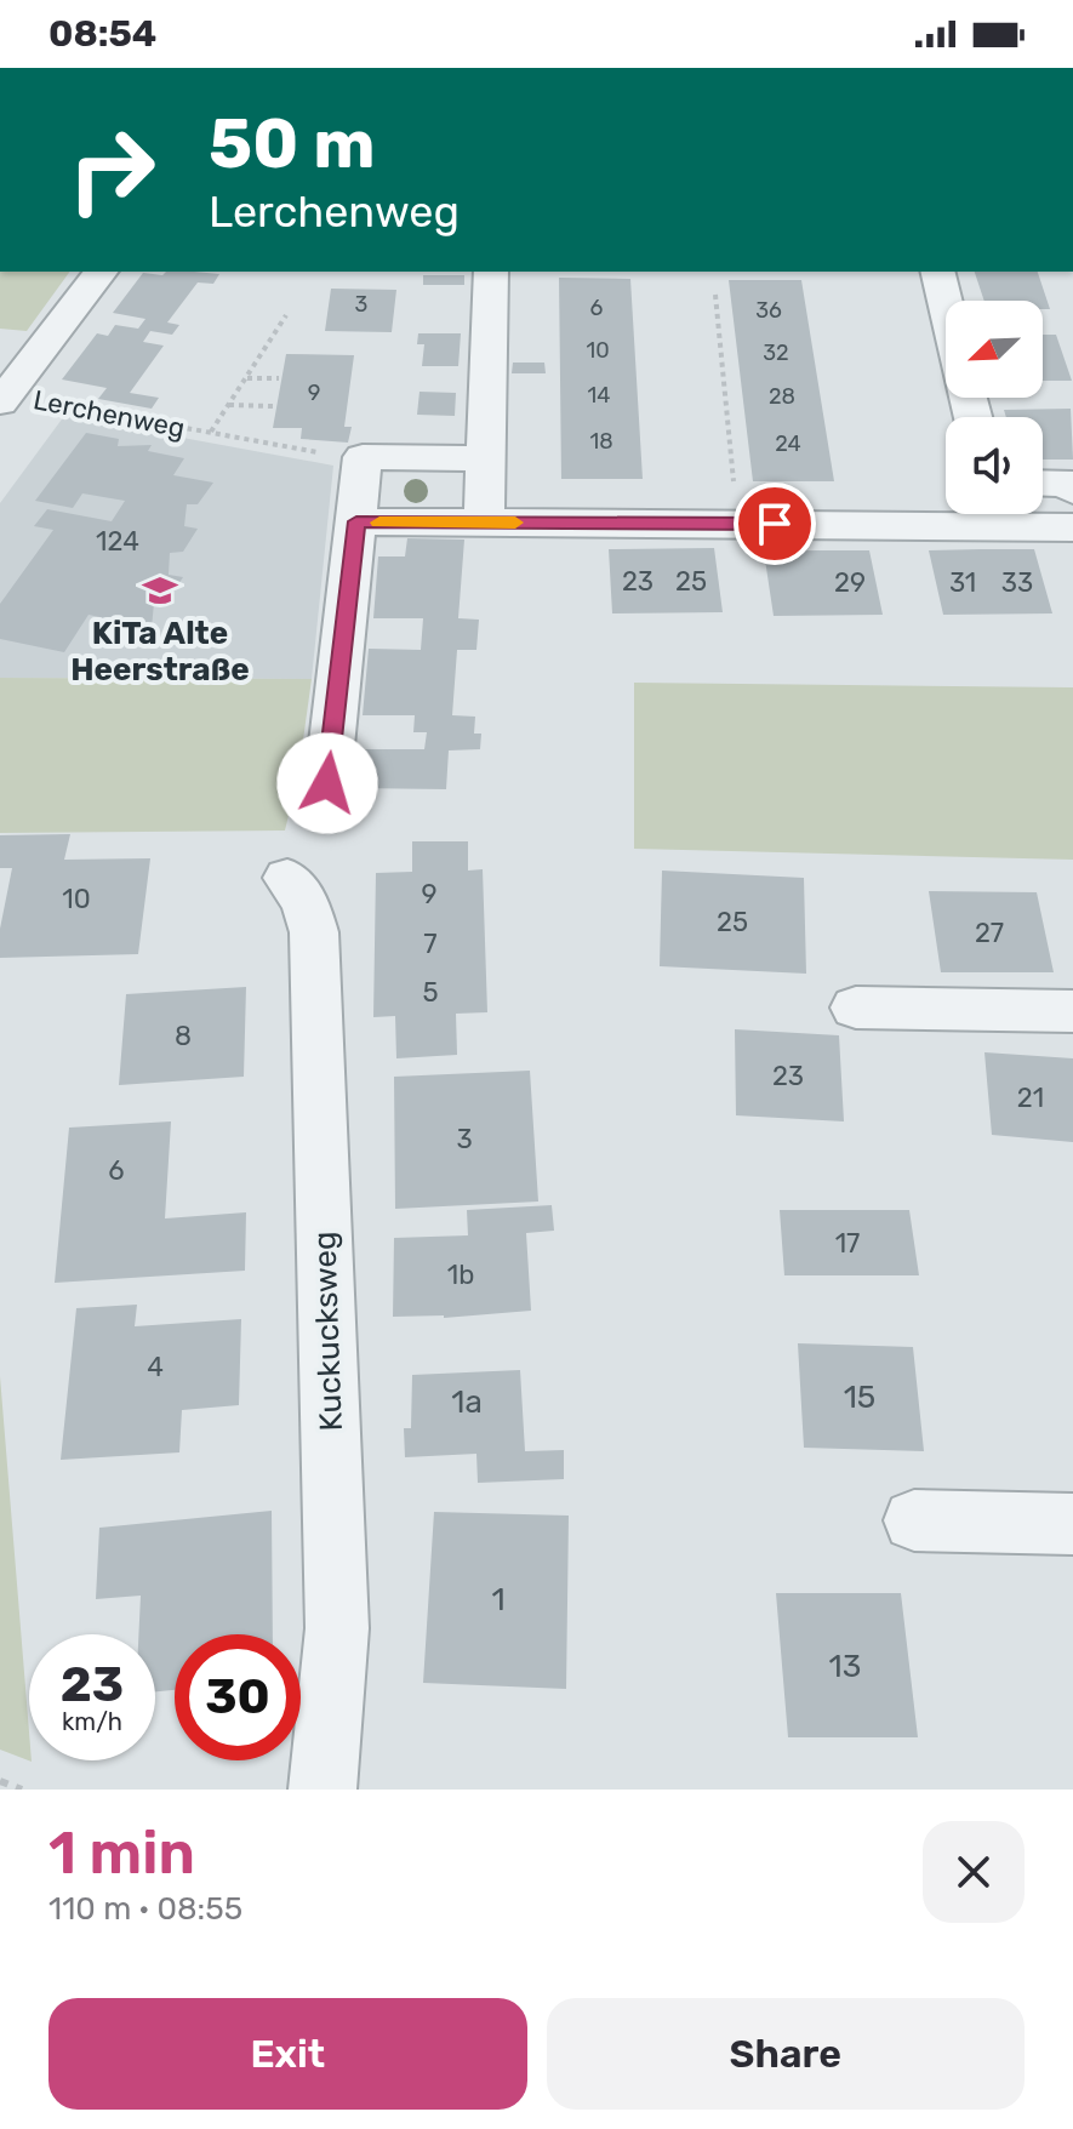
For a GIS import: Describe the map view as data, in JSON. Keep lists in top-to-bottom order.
{
  "streets": {
    "street": ["Kuckucksweg"],
    "path": ["Lerchenweg"]
  },
  "places": {
    "school or university": ["KiTa Alte Heerstraße"]
  },
  "house_numbers": [
    "3",
    "6",
    "36",
    "10",
    "32",
    "9",
    "14",
    "28",
    "18",
    "24",
    "124",
    "23",
    "25",
    "29",
    "31",
    "33",
    "9",
    "10",
    "25",
    "27",
    "7",
    "5",
    "8",
    "23",
    "21",
    "3",
    "6",
    "17",
    "1b",
    "4",
    "15",
    "1a",
    "1",
    "13"
  ],
  "north": "bottom left",
  "page": {
    "status": "08:54",
    "turn": ["50 m", "Lerchenweg"],
    "speed": "23 km/h",
    "limit": "30",
    "heading": ["1 min", "110 m · 08:55"],
    "buttons": ["Exit", "Share"]
  }
}
